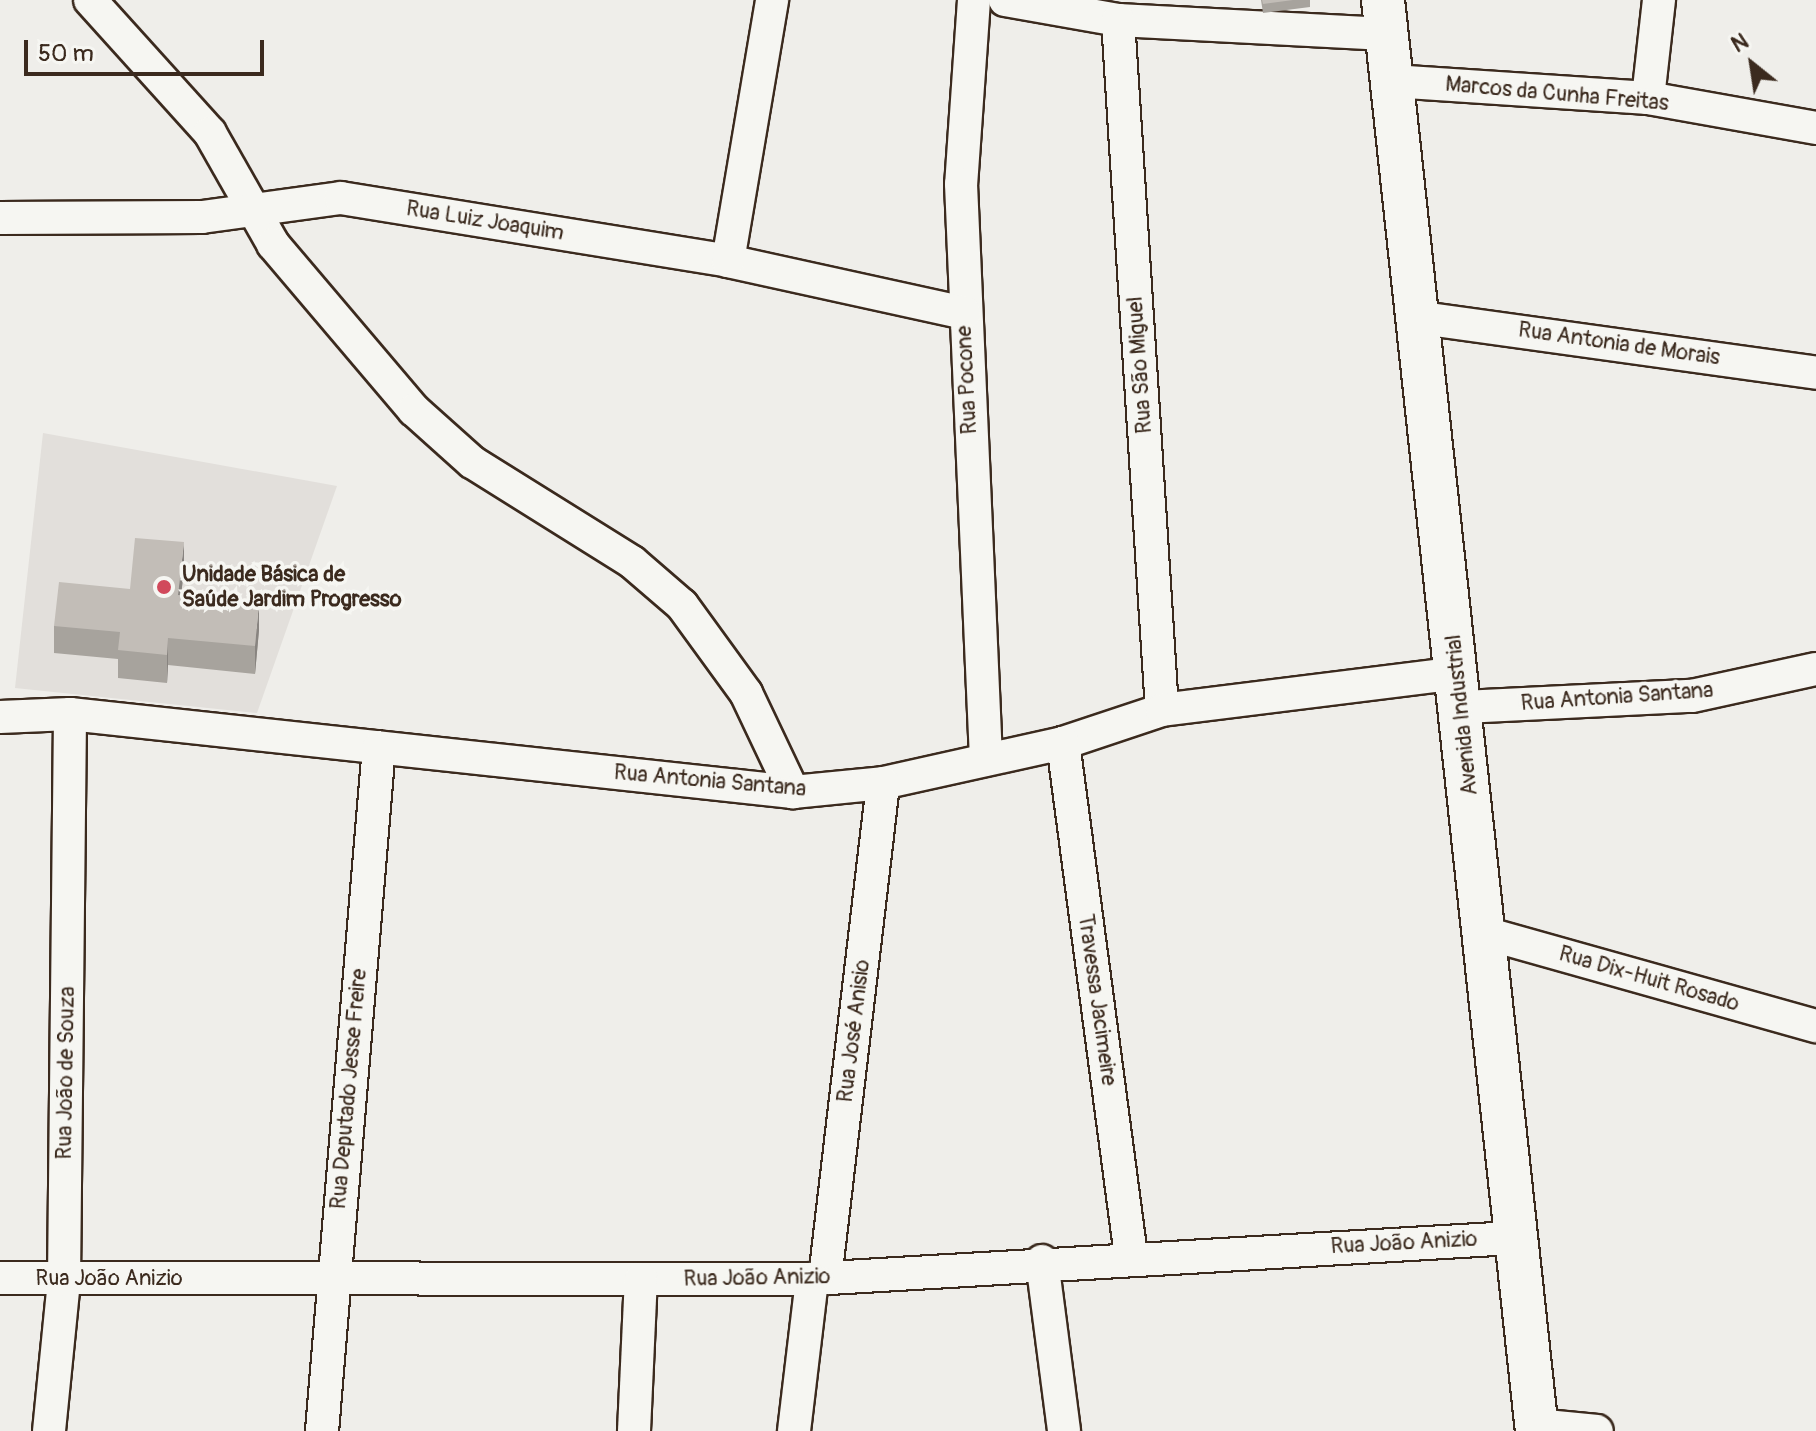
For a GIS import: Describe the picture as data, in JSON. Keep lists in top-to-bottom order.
{
  "streets": {
    "street": [
      "Marcos da Cunha Freitas",
      "Rua Luiz Joaquim",
      "Rua Antonia de Morais",
      "Rua São Miguel",
      "Rua Pocone",
      "Rua Antonia Santana",
      "Avenida Industrial",
      "Rua Dix-Huit Rosado",
      "Travessa Jacimeire",
      "Rua José Anisio",
      "Rua João de Souza",
      "Rua Deputado Jesse Freire",
      "Rua João Anizio"
    ]
  },
  "crossings": [
    ["Marcos da Cunha Freitas", "Avenida Industrial"],
    ["Rua Luiz Joaquim", "Rua Pocone"],
    ["Rua Antonia de Morais", "Avenida Industrial"],
    ["Rua São Miguel", "Rua Antonia Santana"],
    ["Rua Pocone", "Rua Antonia Santana"],
    ["Rua Antonia Santana", "Avenida Industrial"],
    ["Rua Antonia Santana", "Travessa Jacimeire"],
    ["Rua Antonia Santana", "Rua José Anisio"],
    ["Rua Antonia Santana", "Rua João de Souza"],
    ["Rua Antonia Santana", "Rua Deputado Jesse Freire"],
    ["Avenida Industrial", "Rua Dix-Huit Rosado"],
    ["Avenida Industrial", "Rua João Anizio"],
    ["Travessa Jacimeire", "Rua João Anizio"],
    ["Rua José Anisio", "Rua João Anizio"],
    ["Rua João de Souza", "Rua João Anizio"],
    ["Rua Deputado Jesse Freire", "Rua João Anizio"]
  ],
  "places": ["Unidade Básica de Saúde Jardim Progresso"],
  "scale_bar": "50 m",
  "north": "top left"
}
